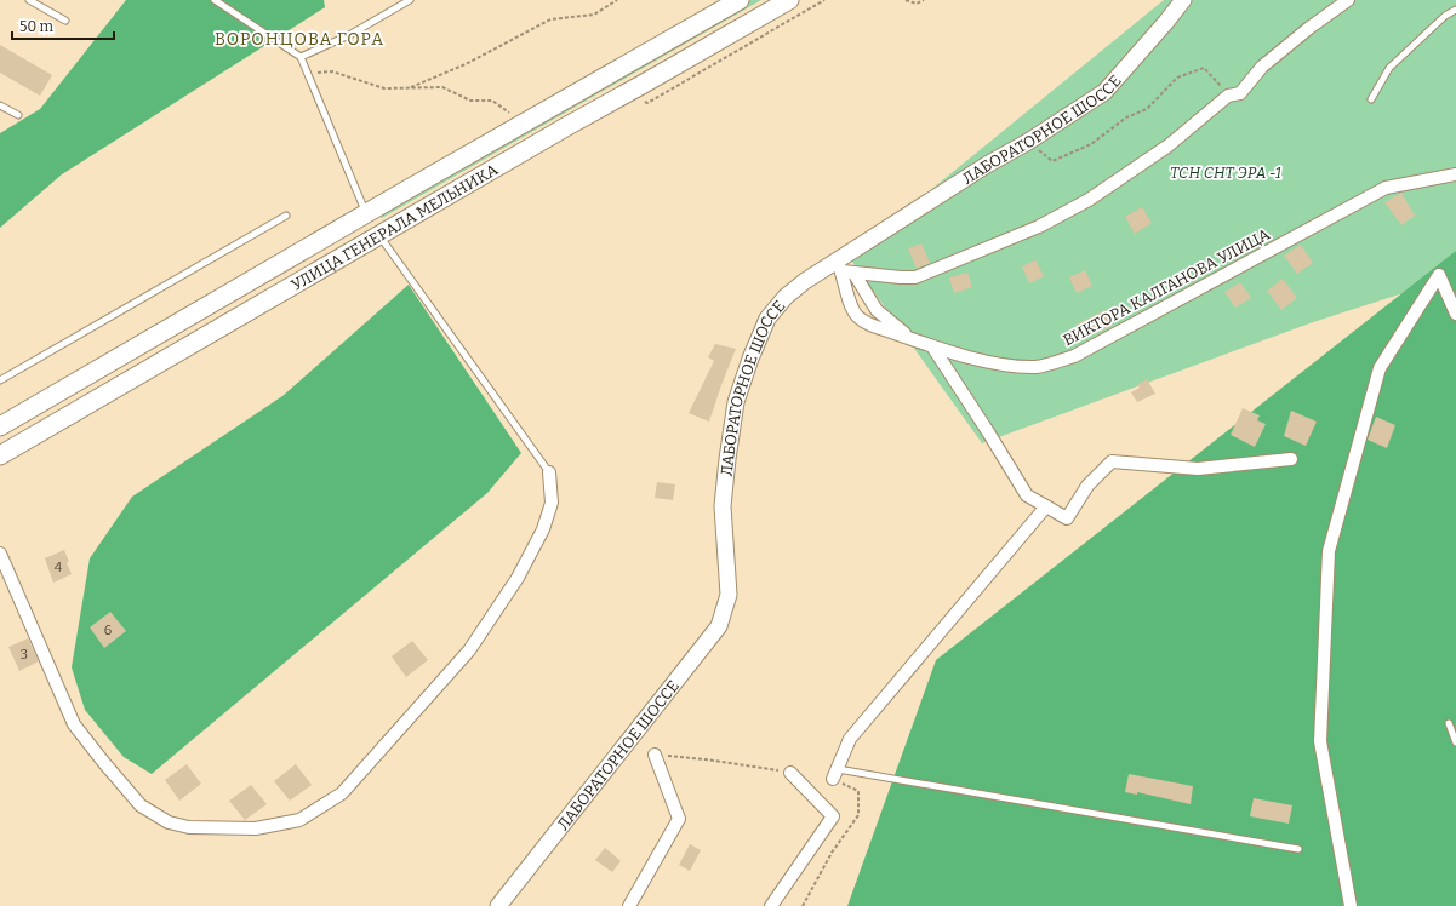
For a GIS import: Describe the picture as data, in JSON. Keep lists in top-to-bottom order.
{
  "streets": {
    "main road": ["ЛАБОРАТОРНОЕ ШОССЕ", "УЛИЦА ГЕНЕРАЛА МЕЛЬНИКА"],
    "street": ["ВИКТОРА КАЛГАНОВА УЛИЦА"]
  },
  "crossings": [
    ["ЛАБОРАТОРНОЕ ШОССЕ", "ВИКТОРА КАЛГАНОВА УЛИЦА"]
  ],
  "districts": ["ВОРОНЦОВА ГОРА"],
  "parks": ["ТСН СНТ ЭРА -1"],
  "house_numbers": ["4", "6", "3"],
  "scale_bar": "50 m"
}
